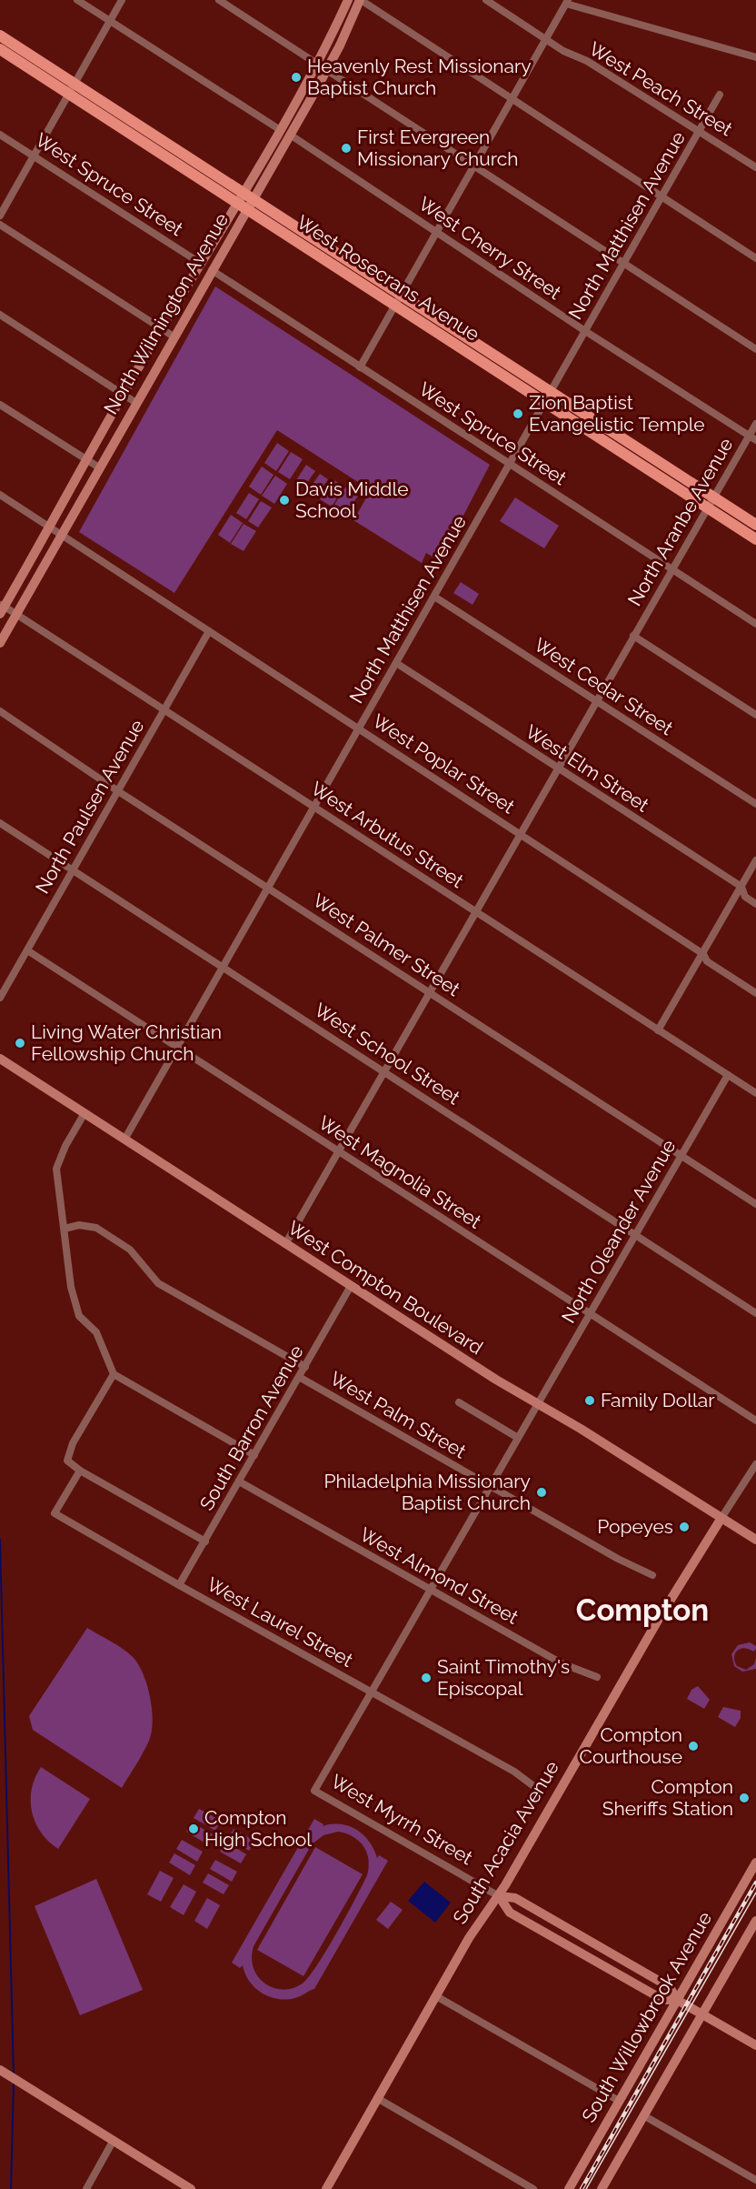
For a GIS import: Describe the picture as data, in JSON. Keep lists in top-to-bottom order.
{
  "streets": {
    "main road": [
      "West Rosecrans Avenue",
      "North Wilmington Avenue",
      "West Compton Boulevard",
      "West Myrrh Street",
      "South Acacia Avenue",
      "South Willowbrook Avenue"
    ],
    "street": [
      "West Peach Street",
      "West Spruce Street",
      "North Matthisen Avenue",
      "West Cherry Street",
      "North Aranbe Avenue",
      "West Cedar Street",
      "West Poplar Street",
      "West Elm Street",
      "North Paulsen Avenue",
      "West Arbutus Street",
      "West Palmer Street",
      "West School Street",
      "West Magnolia Street",
      "North Oleander Avenue",
      "West Palm Street",
      "South Barron Avenue",
      "West Almond Street",
      "West Laurel Street"
    ]
  },
  "crossings": [
    ["West Peach Street", "North Matthisen Avenue"],
    ["West Spruce Street", "North Matthisen Avenue"],
    ["West Spruce Street", "North Wilmington Avenue"],
    ["West Spruce Street", "North Aranbe Avenue"],
    ["North Matthisen Avenue", "West Cherry Street"],
    ["North Matthisen Avenue", "West Rosecrans Avenue"],
    ["North Matthisen Avenue", "West Cedar Street"],
    ["North Matthisen Avenue", "West Poplar Street"],
    ["North Matthisen Avenue", "West Elm Street"],
    ["North Matthisen Avenue", "West Arbutus Street"],
    ["North Matthisen Avenue", "West Palmer Street"],
    ["North Matthisen Avenue", "West School Street"],
    ["North Matthisen Avenue", "West Magnolia Street"],
    ["North Matthisen Avenue", "West Compton Boulevard"],
    ["West Cherry Street", "North Wilmington Avenue"],
    ["West Cherry Street", "North Aranbe Avenue"],
    ["West Rosecrans Avenue", "North Wilmington Avenue"],
    ["West Rosecrans Avenue", "North Aranbe Avenue"],
    ["North Wilmington Avenue", "West Poplar Street"],
    ["North Wilmington Avenue", "West Arbutus Street"],
    ["North Aranbe Avenue", "West Cedar Street"],
    ["North Aranbe Avenue", "West Elm Street"],
    ["West Poplar Street", "North Paulsen Avenue"],
    ["North Paulsen Avenue", "West Arbutus Street"],
    ["North Paulsen Avenue", "West Palmer Street"],
    ["North Paulsen Avenue", "West School Street"],
    ["North Paulsen Avenue", "West Magnolia Street"],
    ["West Arbutus Street", "North Oleander Avenue"],
    ["West Palmer Street", "North Oleander Avenue"],
    ["West School Street", "North Oleander Avenue"],
    ["West Magnolia Street", "North Oleander Avenue"],
    ["North Oleander Avenue", "West Compton Boulevard"],
    ["North Oleander Avenue", "West Palm Street"],
    ["North Oleander Avenue", "West Almond Street"],
    ["North Oleander Avenue", "West Laurel Street"],
    ["North Oleander Avenue", "West Myrrh Street"],
    ["West Compton Boulevard", "South Barron Avenue"],
    ["West Compton Boulevard", "South Acacia Avenue"],
    ["West Palm Street", "South Barron Avenue"],
    ["South Barron Avenue", "West Almond Street"],
    ["South Barron Avenue", "West Laurel Street"],
    ["West Myrrh Street", "South Acacia Avenue"],
    ["West Myrrh Street", "South Willowbrook Avenue"]
  ],
  "districts": ["Compton"],
  "places": [
    "Heavenly Rest Missionary Baptist Church",
    "First Evergreen Missionary Church",
    "Zion Baptist Evangelistic Temple",
    "Davis Middle School",
    "Living Water Christian Fellowship Church",
    "Family Dollar",
    "Philadelphia Missionary Baptist Church",
    "Popeyes",
    "Saint Timothy's Episcopal",
    "Compton Courthouse",
    "Compton Sheriffs Station",
    "Compton High School"
  ]
}
